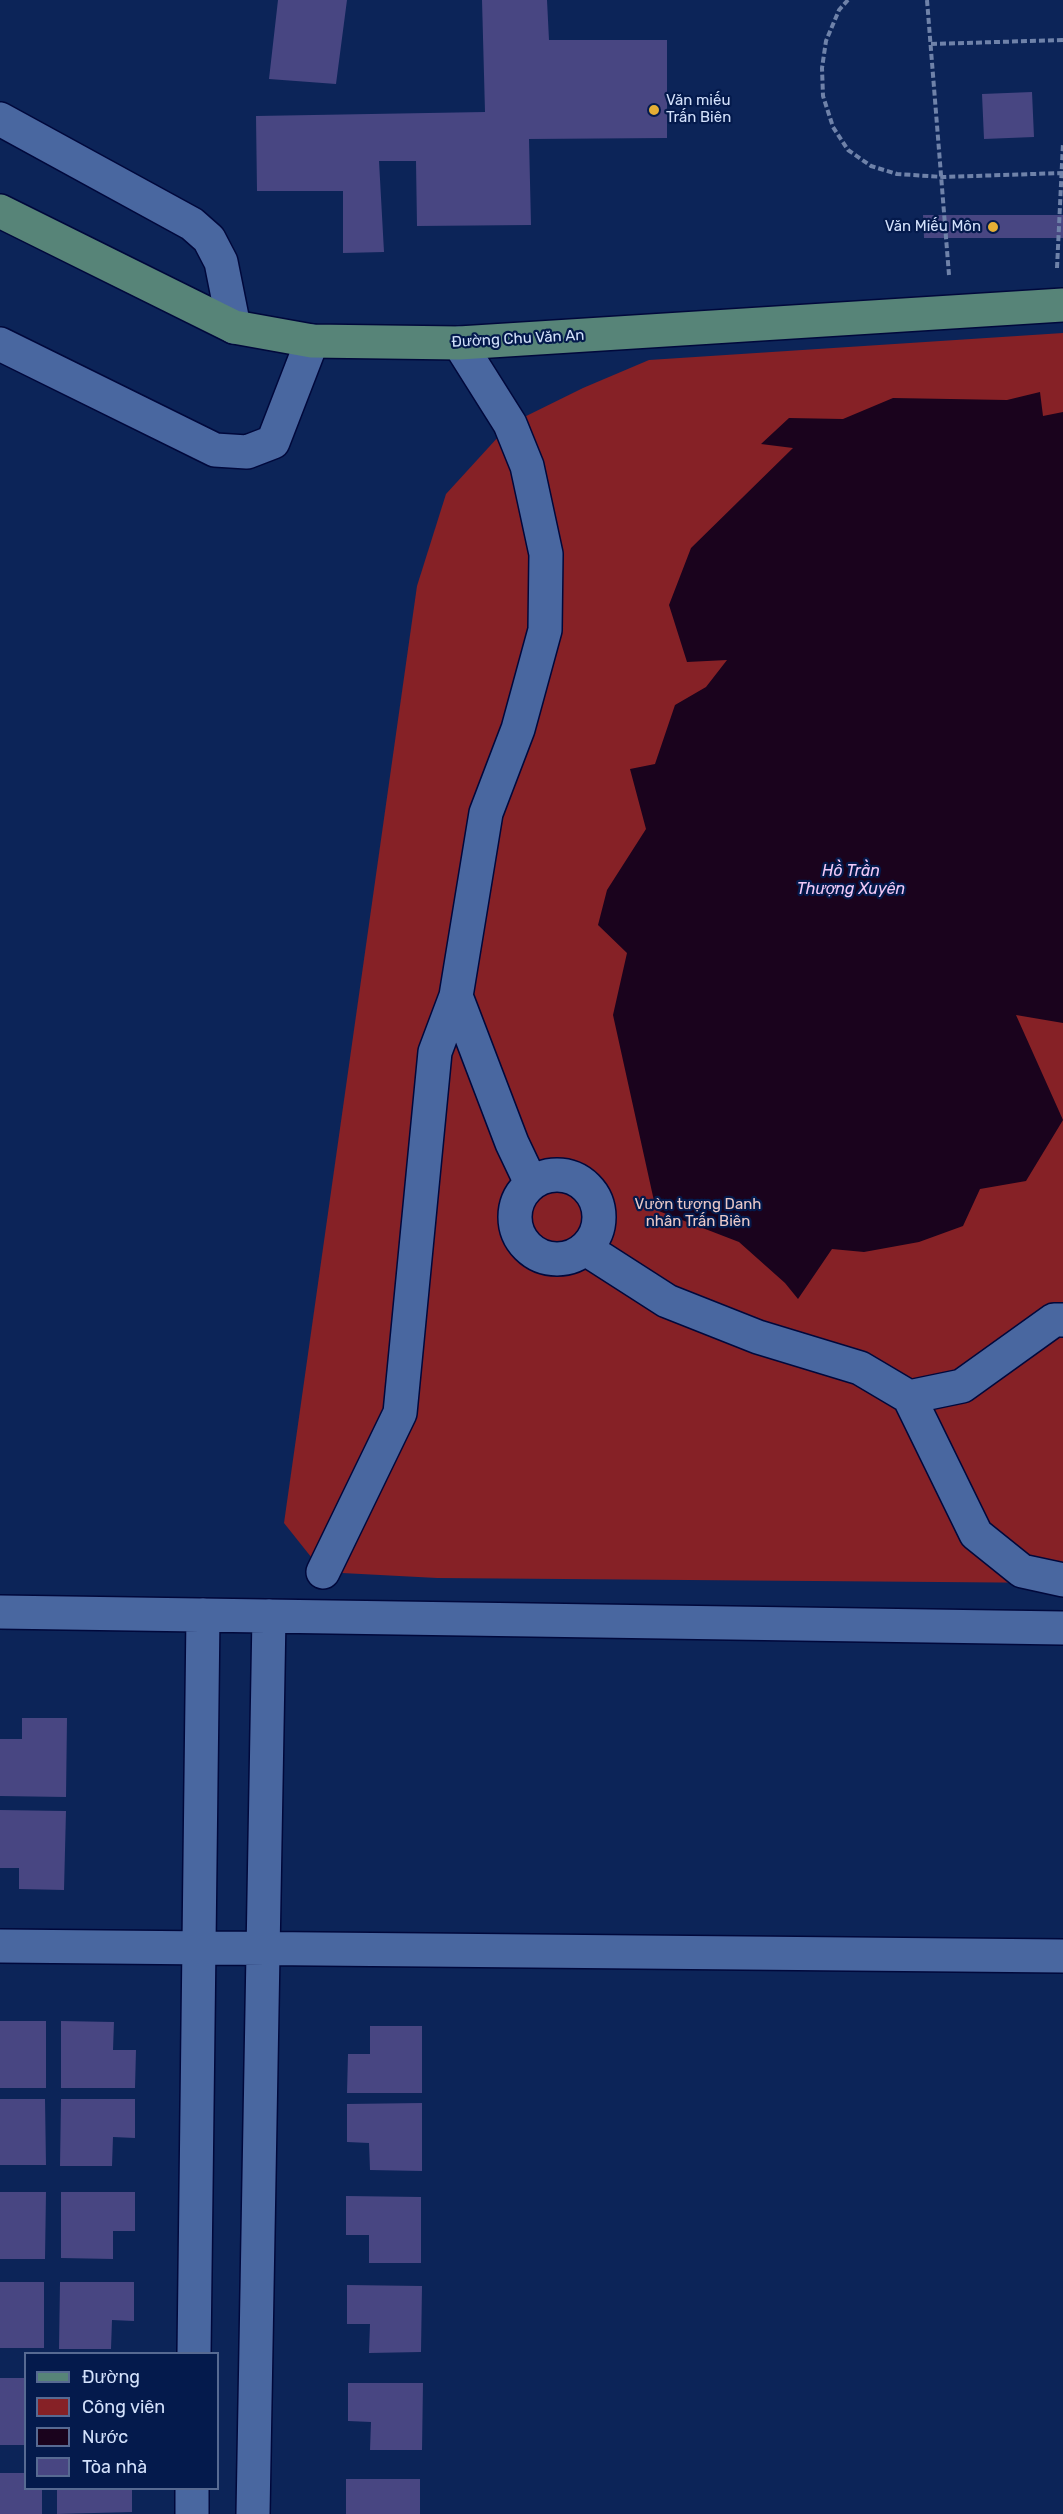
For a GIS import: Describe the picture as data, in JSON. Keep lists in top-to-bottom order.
{
  "streets": {
    "main road": ["Đường Chu Văn An"]
  },
  "water": ["Hồ Trần Thượng Xuyên"],
  "parks": ["Vườn tượng Danh nhân Trấn Biên"],
  "places": ["Văn miếu Trấn Biên", "Văn Miếu Môn"],
  "legend": [
    "Đường",
    "Công viên",
    "Nước",
    "Tòa nhà"
  ]
}
